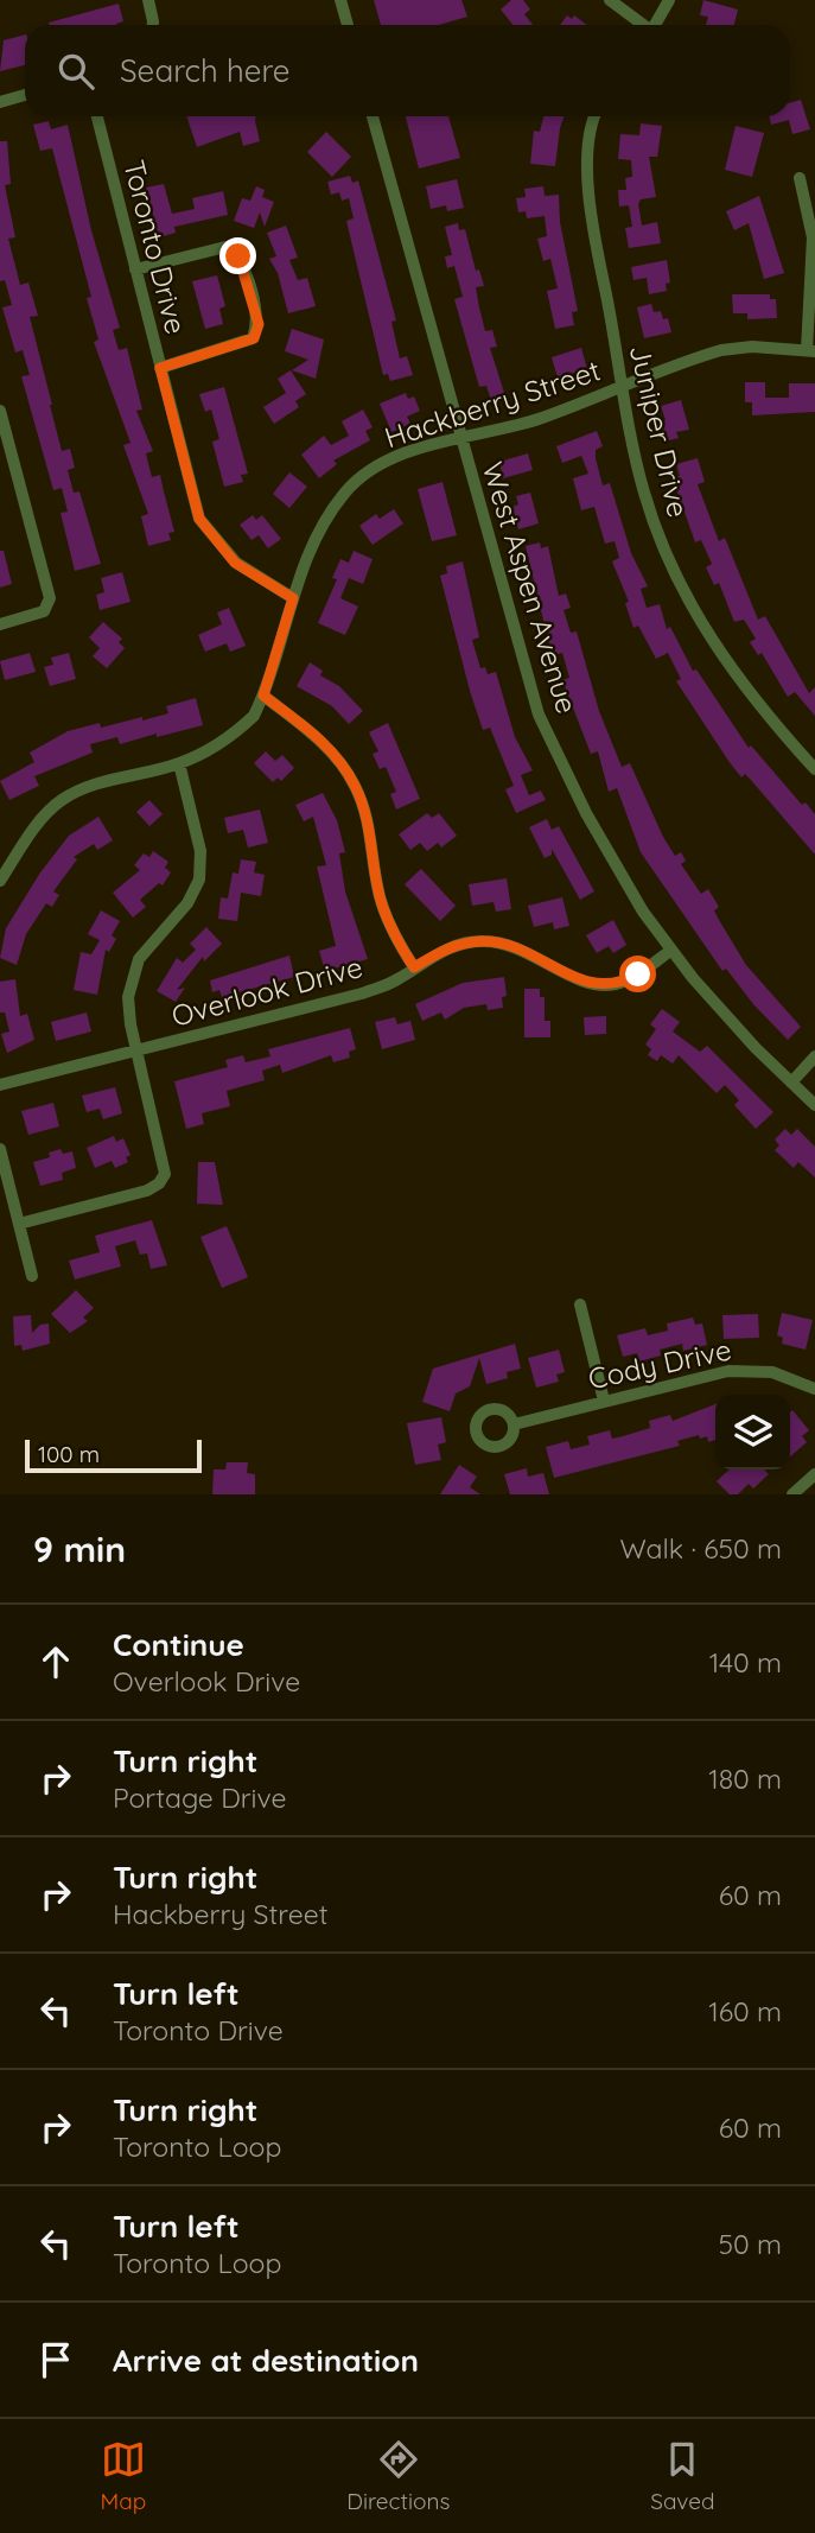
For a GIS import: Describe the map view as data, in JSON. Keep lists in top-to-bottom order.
{
  "streets": {
    "street": [
      "Toronto Drive",
      "Hackberry Street",
      "Juniper Drive",
      "West Aspen Avenue",
      "Overlook Drive",
      "Cody Drive"
    ]
  },
  "crossings": [
    ["Toronto Drive", "Hackberry Street"],
    ["Hackberry Street", "Juniper Drive"],
    ["Hackberry Street", "West Aspen Avenue"],
    ["West Aspen Avenue", "Overlook Drive"]
  ],
  "scale_bar": "100 m",
  "page": {
    "search": "Search here",
    "scale": "100 m",
    "heading": ["9 min", "Walk · 650 m"],
    "list": [
      ["Continue", "Overlook Drive", "140 m"],
      ["Turn right", "Portage Drive", "180 m"],
      ["Turn right", "Hackberry Street", "60 m"],
      ["Turn left", "Toronto Drive", "160 m"],
      ["Turn right", "Toronto Loop", "60 m"],
      ["Turn left", "Toronto Loop", "50 m"],
      "Arrive at destination"
    ],
    "nav": ["Map", "Directions", "Saved"]
  }
}
